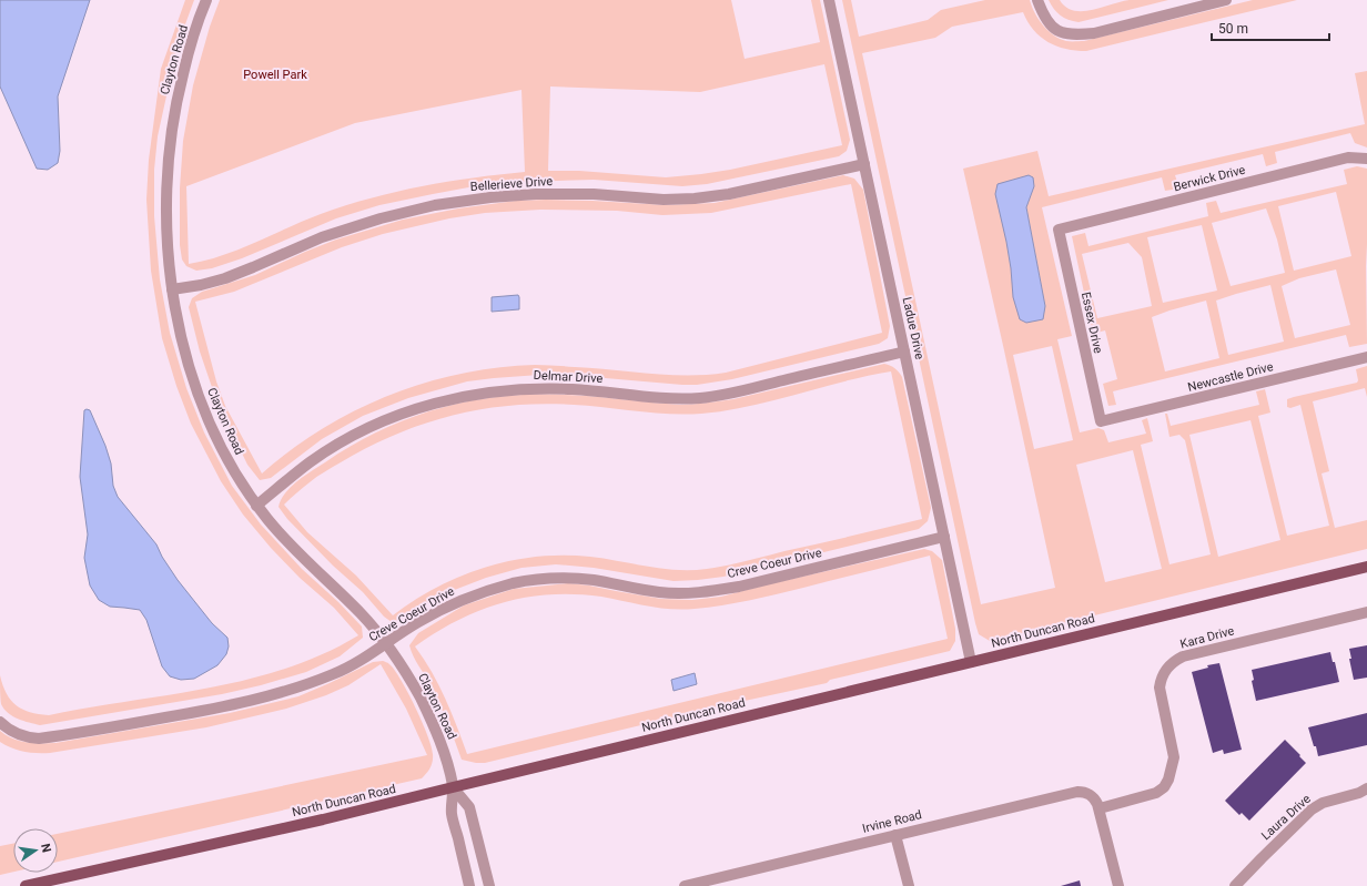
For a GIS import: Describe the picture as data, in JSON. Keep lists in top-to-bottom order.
{
  "streets": {
    "main road": ["North Duncan Road"],
    "street": [
      "Clayton Road",
      "Berwick Drive",
      "Bellerieve Drive",
      "Essex Drive",
      "Ladue Drive",
      "Delmar Drive",
      "Newcastle Drive",
      "Creve Coeur Drive",
      "Kara Drive",
      "Laura Drive",
      "Irvine Road"
    ]
  },
  "crossings": [
    ["Clayton Road", "Bellerieve Drive"],
    ["Clayton Road", "Delmar Drive"],
    ["Clayton Road", "Creve Coeur Drive"],
    ["Clayton Road", "North Duncan Road"],
    ["Berwick Drive", "Essex Drive"],
    ["Bellerieve Drive", "Ladue Drive"],
    ["Essex Drive", "Newcastle Drive"],
    ["Ladue Drive", "Delmar Drive"],
    ["Ladue Drive", "Creve Coeur Drive"],
    ["Ladue Drive", "North Duncan Road"],
    ["Kara Drive", "Irvine Road"]
  ],
  "parks": ["Powell Park"],
  "scale_bar": "50 m",
  "north": "right"
}
